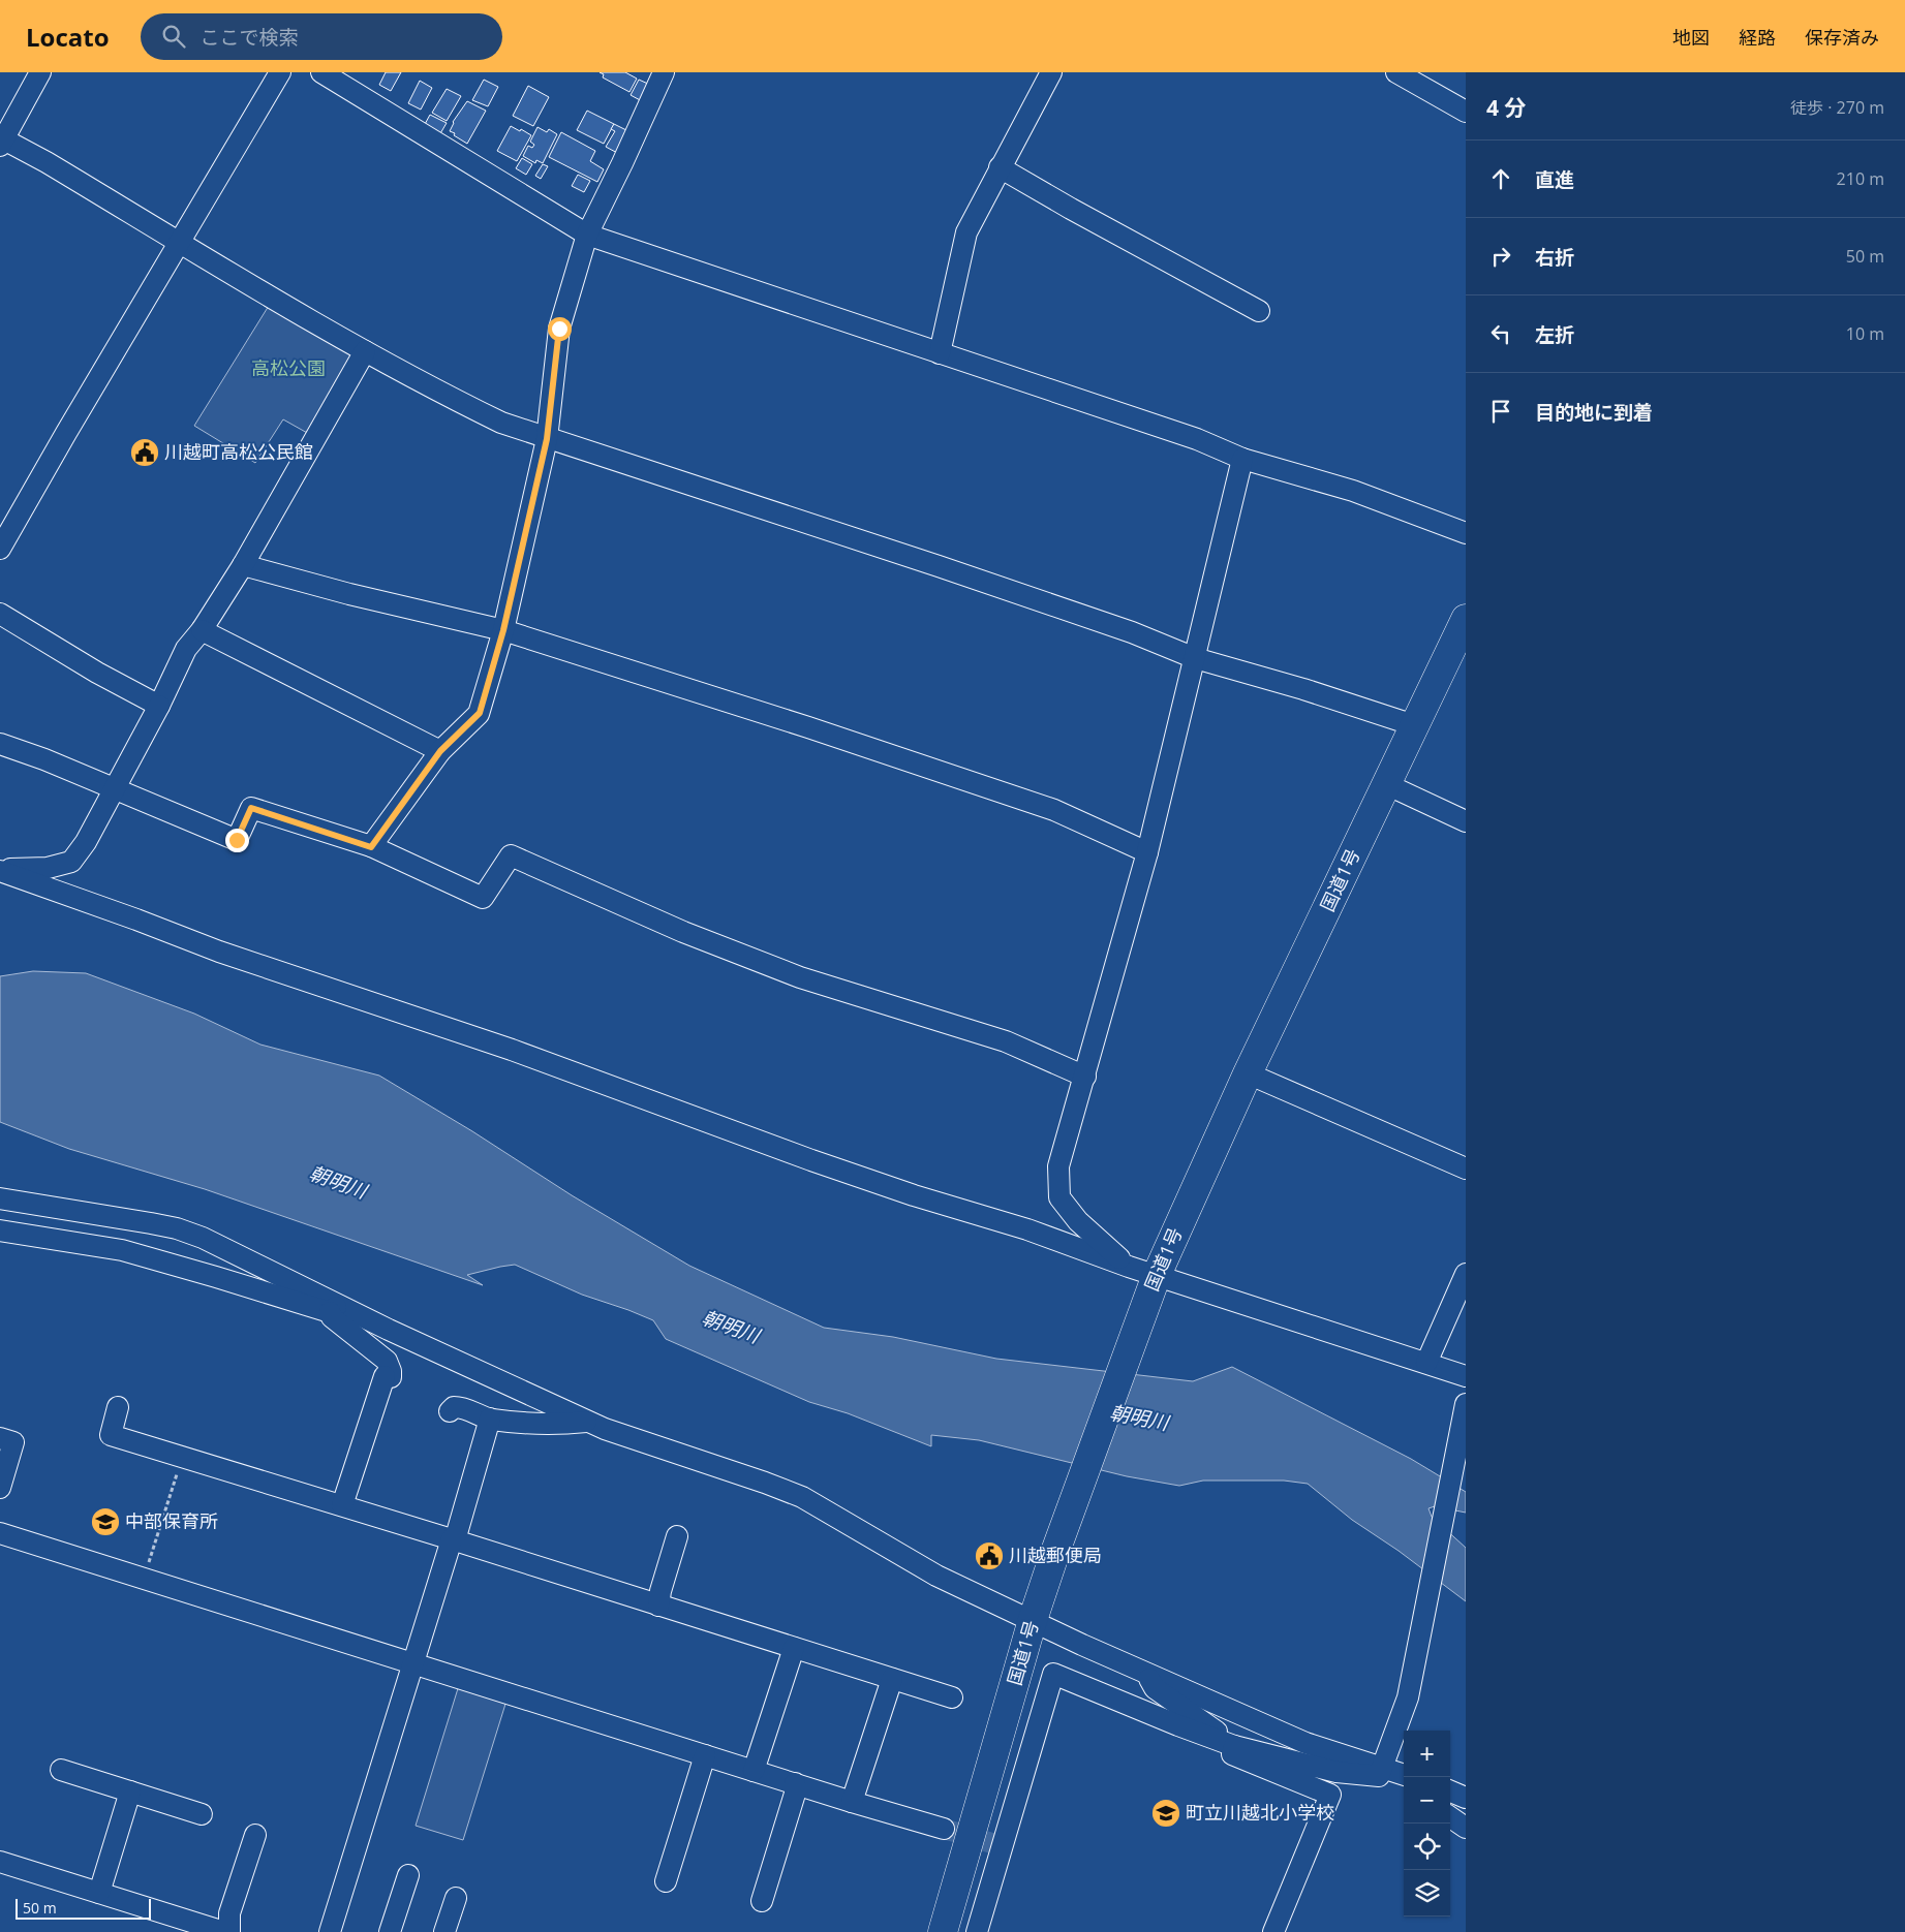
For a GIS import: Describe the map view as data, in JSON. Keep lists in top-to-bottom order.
{
  "streets": {
    "highway": ["国道1号"]
  },
  "water": ["朝明川"],
  "parks": ["高松公園"],
  "places": {
    "public building": ["川越町高松公民館", "川越郵便局"],
    "school or university": ["中部保育所", "町立川越北小学校"]
  },
  "scale_bar": "50 m",
  "page": {
    "header": "Locato",
    "search": "ここで検索",
    "nav": ["地図", "経路", "保存済み"],
    "heading": ["4 分", "徒歩 · 270 m"],
    "list": [
      ["直進", "210 m"],
      ["右折", "50 m"],
      ["左折", "10 m"],
      "目的地に到着"
    ],
    "map_buttons": ["+", "−"],
    "scale": "50 m"
  }
}
